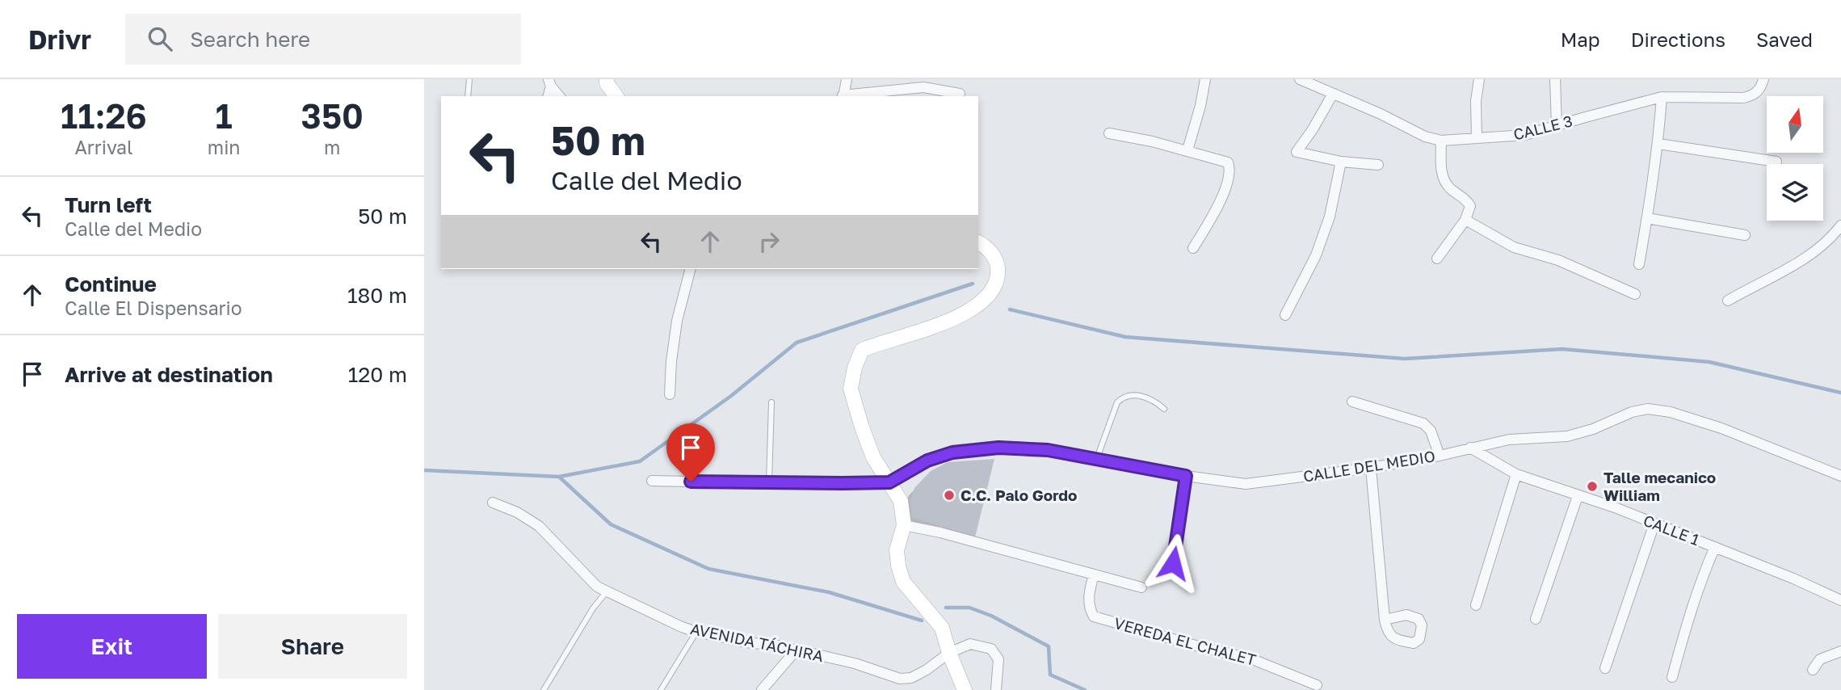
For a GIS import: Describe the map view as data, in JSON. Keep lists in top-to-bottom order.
{
  "streets": {
    "street": [
      "CALLE 3",
      "CALLE DEL MEDIO",
      "CALLE 1",
      "VEREDA EL CHALET",
      "AVENIDA TÁCHIRA"
    ]
  },
  "crossings": [
    ["CALLE DEL MEDIO", "CALLE 1"]
  ],
  "places": ["Talle mecanico William", "C.C. Palo Gordo"],
  "north": "top",
  "page": {
    "header": "Drivr",
    "search": "Search here",
    "nav": ["Map", "Directions", "Saved"],
    "eta": [
      "11:26",
      "Arrival",
      "1",
      "min",
      "350",
      "m"
    ],
    "turn": ["50 m", "Calle del Medio"],
    "list": [
      {
        "name": "Turn left",
        "note": "Calle del Medio",
        "value": "50 m"
      },
      {
        "name": "Continue",
        "note": "Calle El Dispensario",
        "value": "180 m"
      },
      {
        "name": "Arrive at destination",
        "value": "120 m"
      }
    ],
    "buttons": ["Exit", "Share"]
  }
}
